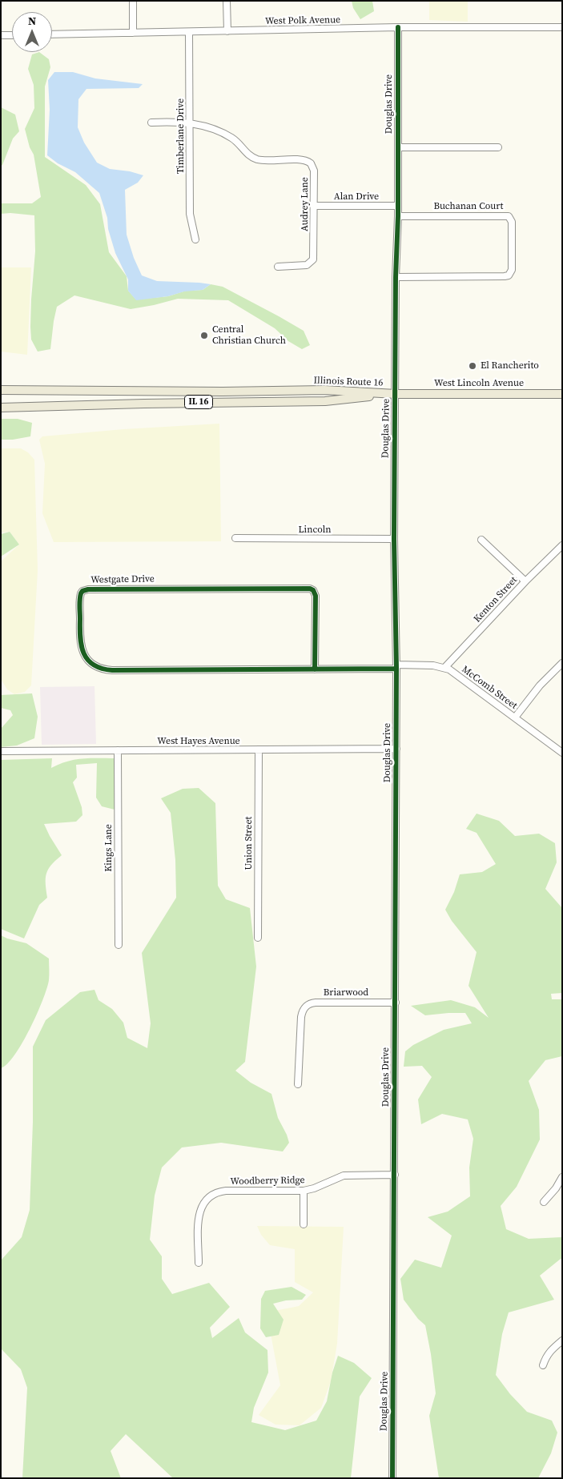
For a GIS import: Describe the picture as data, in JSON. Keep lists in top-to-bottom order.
{
  "streets": {
    "main road": ["Illinois Route 16", "West Lincoln Avenue", "IL 16"],
    "street": [
      "West Polk Avenue",
      "Douglas Drive",
      "Timberlane Drive",
      "Alan Drive",
      "Audrey Lane",
      "Buchanan Court",
      "Lincoln",
      "Westgate Drive",
      "Kenton Street",
      "McComb Street",
      "West Hayes Avenue",
      "Union Street",
      "Kings Lane",
      "Briarwood",
      "Woodberry Ridge"
    ]
  },
  "crossings": [
    ["West Polk Avenue", "Douglas Drive"],
    ["West Polk Avenue", "Timberlane Drive"],
    ["Douglas Drive", "Alan Drive"],
    ["Douglas Drive", "Buchanan Court"],
    ["Douglas Drive", "Illinois Route 16"],
    ["Douglas Drive", "West Lincoln Avenue"],
    ["Douglas Drive", "Lincoln"],
    ["Douglas Drive", "Westgate Drive"],
    ["Douglas Drive", "McComb Street"],
    ["Douglas Drive", "West Hayes Avenue"],
    ["Douglas Drive", "Briarwood"],
    ["Douglas Drive", "Woodberry Ridge"],
    ["Timberlane Drive", "Audrey Lane"],
    ["Alan Drive", "Audrey Lane"],
    ["Illinois Route 16", "West Lincoln Avenue"],
    ["Westgate Drive", "McComb Street"],
    ["Kenton Street", "McComb Street"],
    ["West Hayes Avenue", "Union Street"],
    ["West Hayes Avenue", "Kings Lane"]
  ],
  "places": ["Central Christian Church", "El Rancherito"],
  "north": "top"
}
